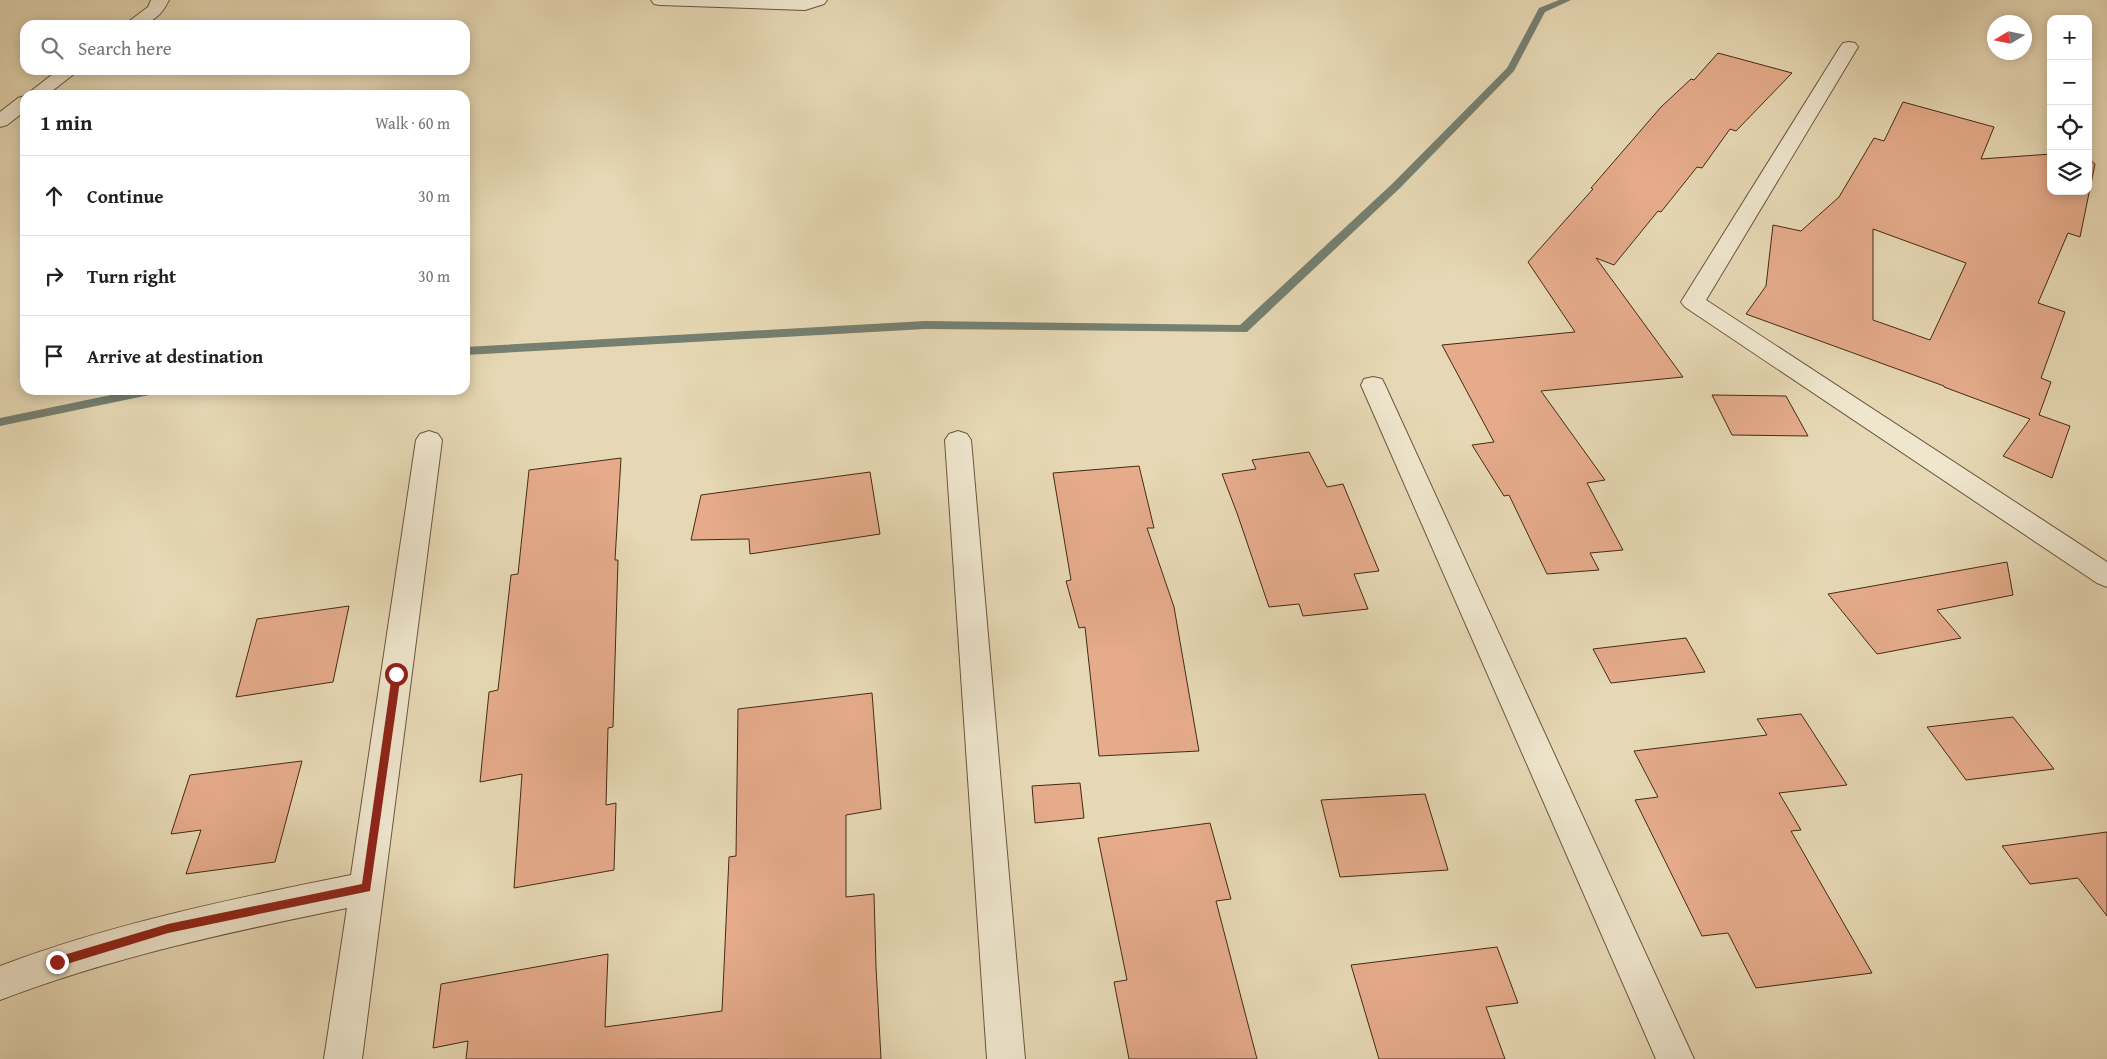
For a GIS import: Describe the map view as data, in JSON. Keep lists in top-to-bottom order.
{
  "north": "left",
  "page": {
    "map_buttons": ["+", "−"],
    "search": "Search here",
    "heading": ["1 min", "Walk · 60 m"],
    "list": [
      ["Continue", "30 m"],
      ["Turn right", "30 m"],
      "Arrive at destination"
    ]
  }
}
